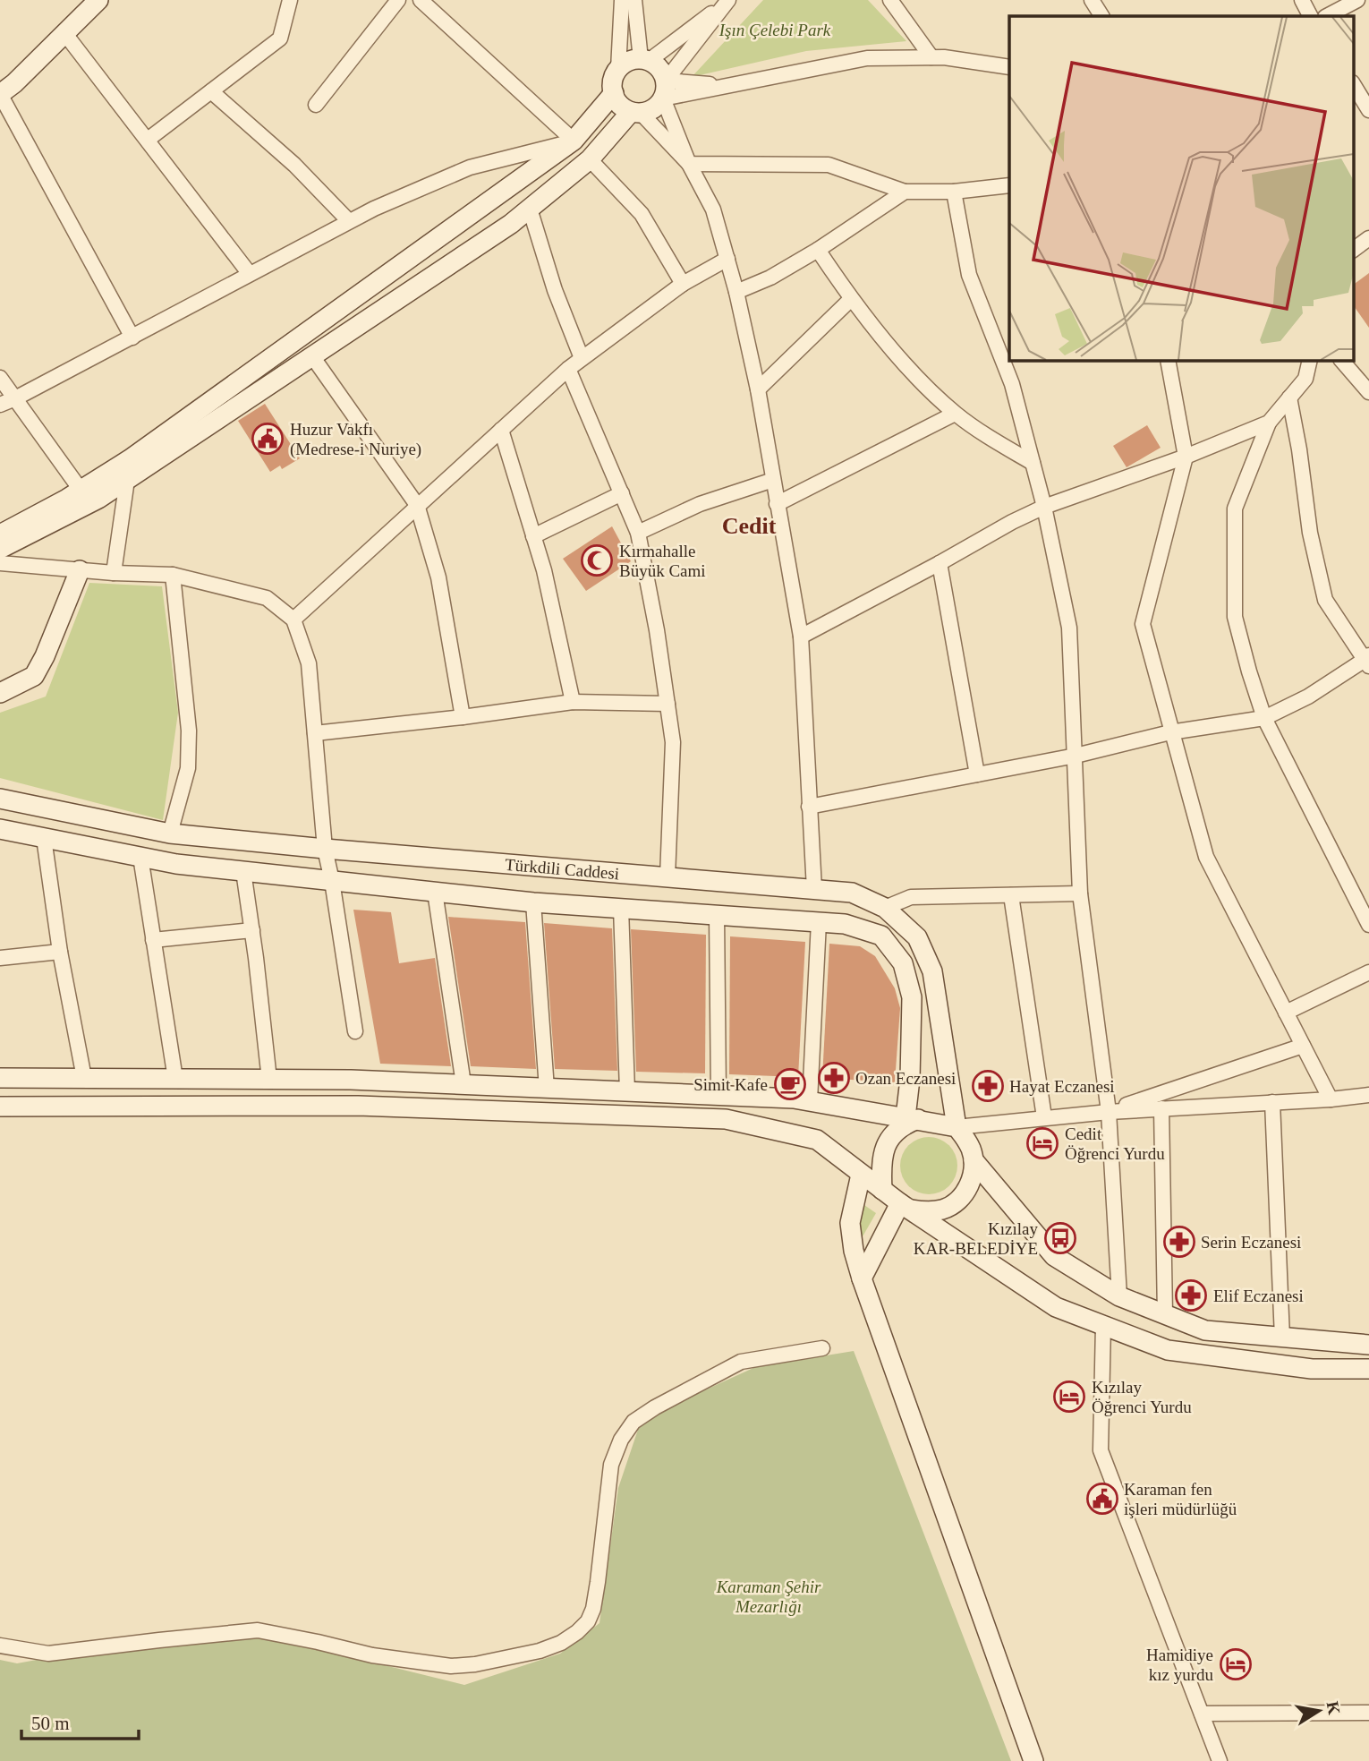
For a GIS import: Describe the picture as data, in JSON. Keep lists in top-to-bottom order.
{
  "streets": {
    "main road": ["Türkdili Caddesi"]
  },
  "districts": ["Cedit"],
  "parks": ["Işın Çelebi Park", "Karaman Şehir Mezarlığı"],
  "places": {
    "public building": ["Huzur Vakfı (Medrese-i Nuriye)", "Karaman fen işleri müdürlüğü"],
    "mosque": ["Kırmahalle Büyük Cami"],
    "pharmacy": [
      "Ozan Eczanesi",
      "Hayat Eczanesi",
      "Serin Eczanesi",
      "Elif Eczanesi"
    ],
    "cafe": ["Simit Kafe"],
    "hotel": ["Cedit Öğrenci Yurdu", "Kızılay Öğrenci Yurdu", "Hamidiye kız yurdu"],
    "bus stop": ["Kızılay KAR-BELEDİYE"]
  },
  "scale_bar": "50 m",
  "north": "right"
}
